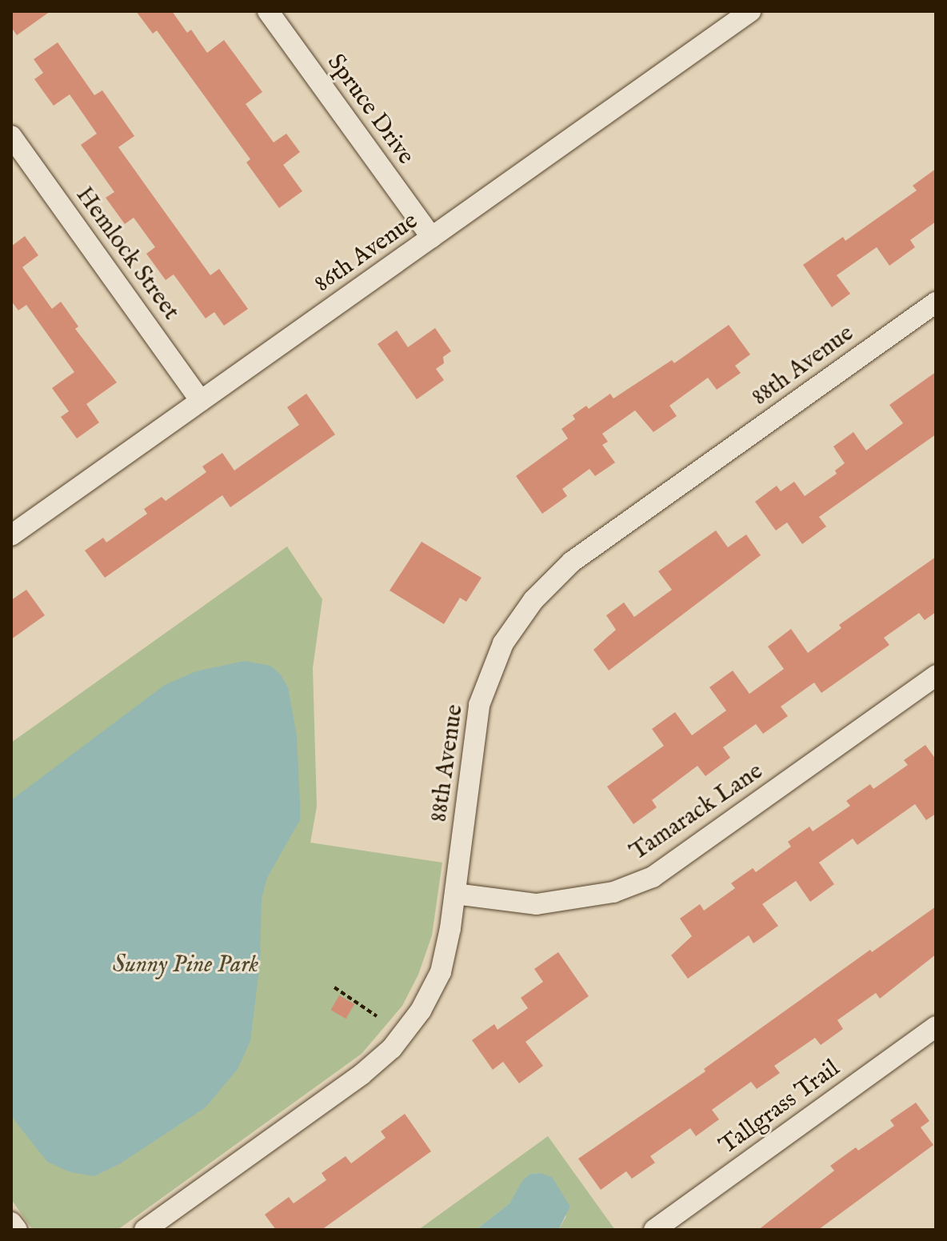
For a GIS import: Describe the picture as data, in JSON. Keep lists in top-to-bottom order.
{
  "streets": {
    "street": [
      "Spruce Drive",
      "86th Avenue",
      "Hemlock Street",
      "88th Avenue",
      "Tamarack Lane",
      "Tallgrass Trail"
    ]
  },
  "crossings": [
    ["Spruce Drive", "86th Avenue"],
    ["86th Avenue", "Hemlock Street"],
    ["88th Avenue", "Tamarack Lane"]
  ],
  "parks": ["Sunny Pine Park"]
}
